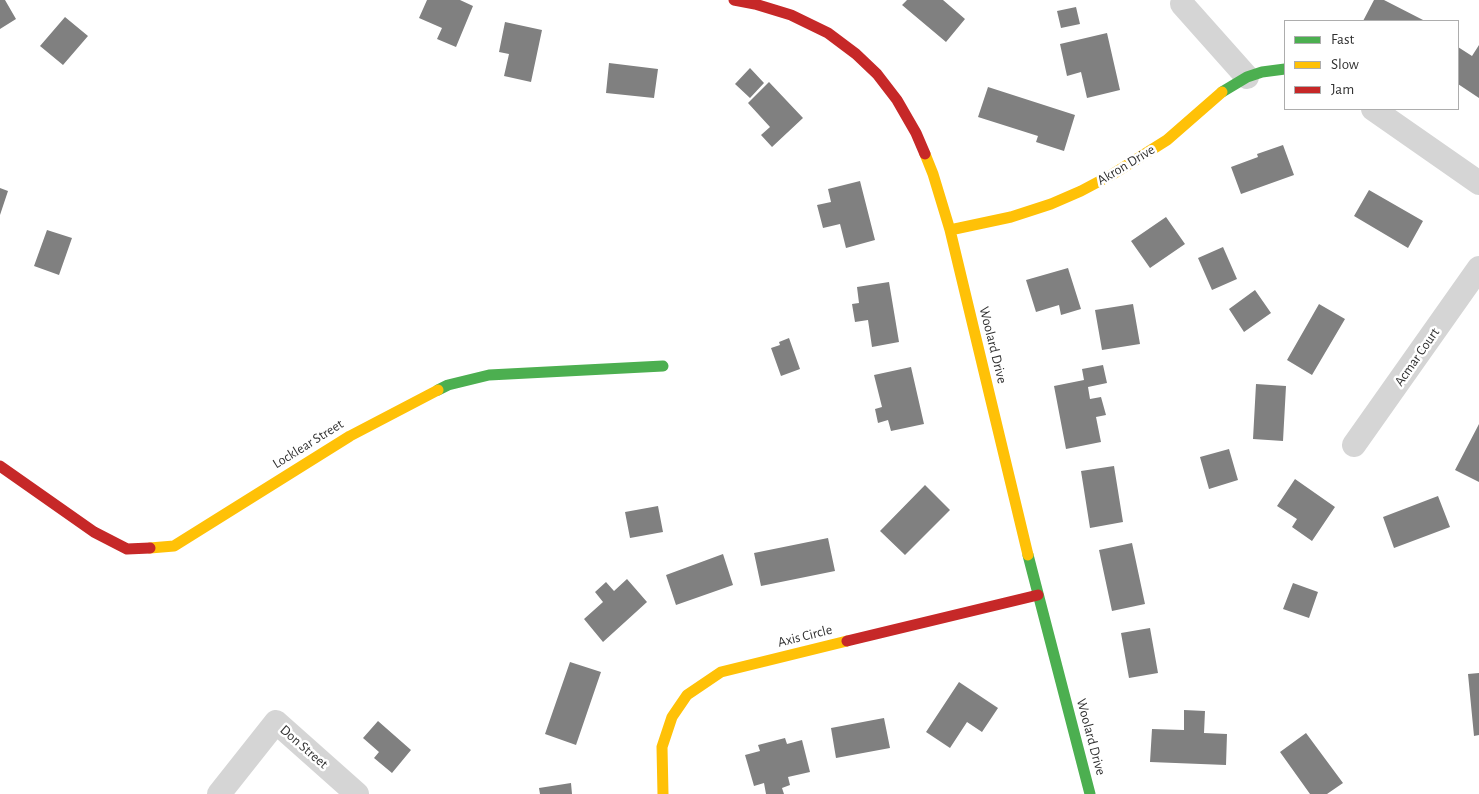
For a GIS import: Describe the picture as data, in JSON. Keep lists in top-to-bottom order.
{
  "streets": {
    "street": [
      "Akron Drive",
      "Woolard Drive",
      "Acmar Court",
      "Locklear Street",
      "Axis Circle",
      "Don Street"
    ]
  },
  "crossings": [
    ["Akron Drive", "Woolard Drive"],
    ["Woolard Drive", "Axis Circle"]
  ],
  "legend": ["Fast", "Slow", "Jam"]
}
